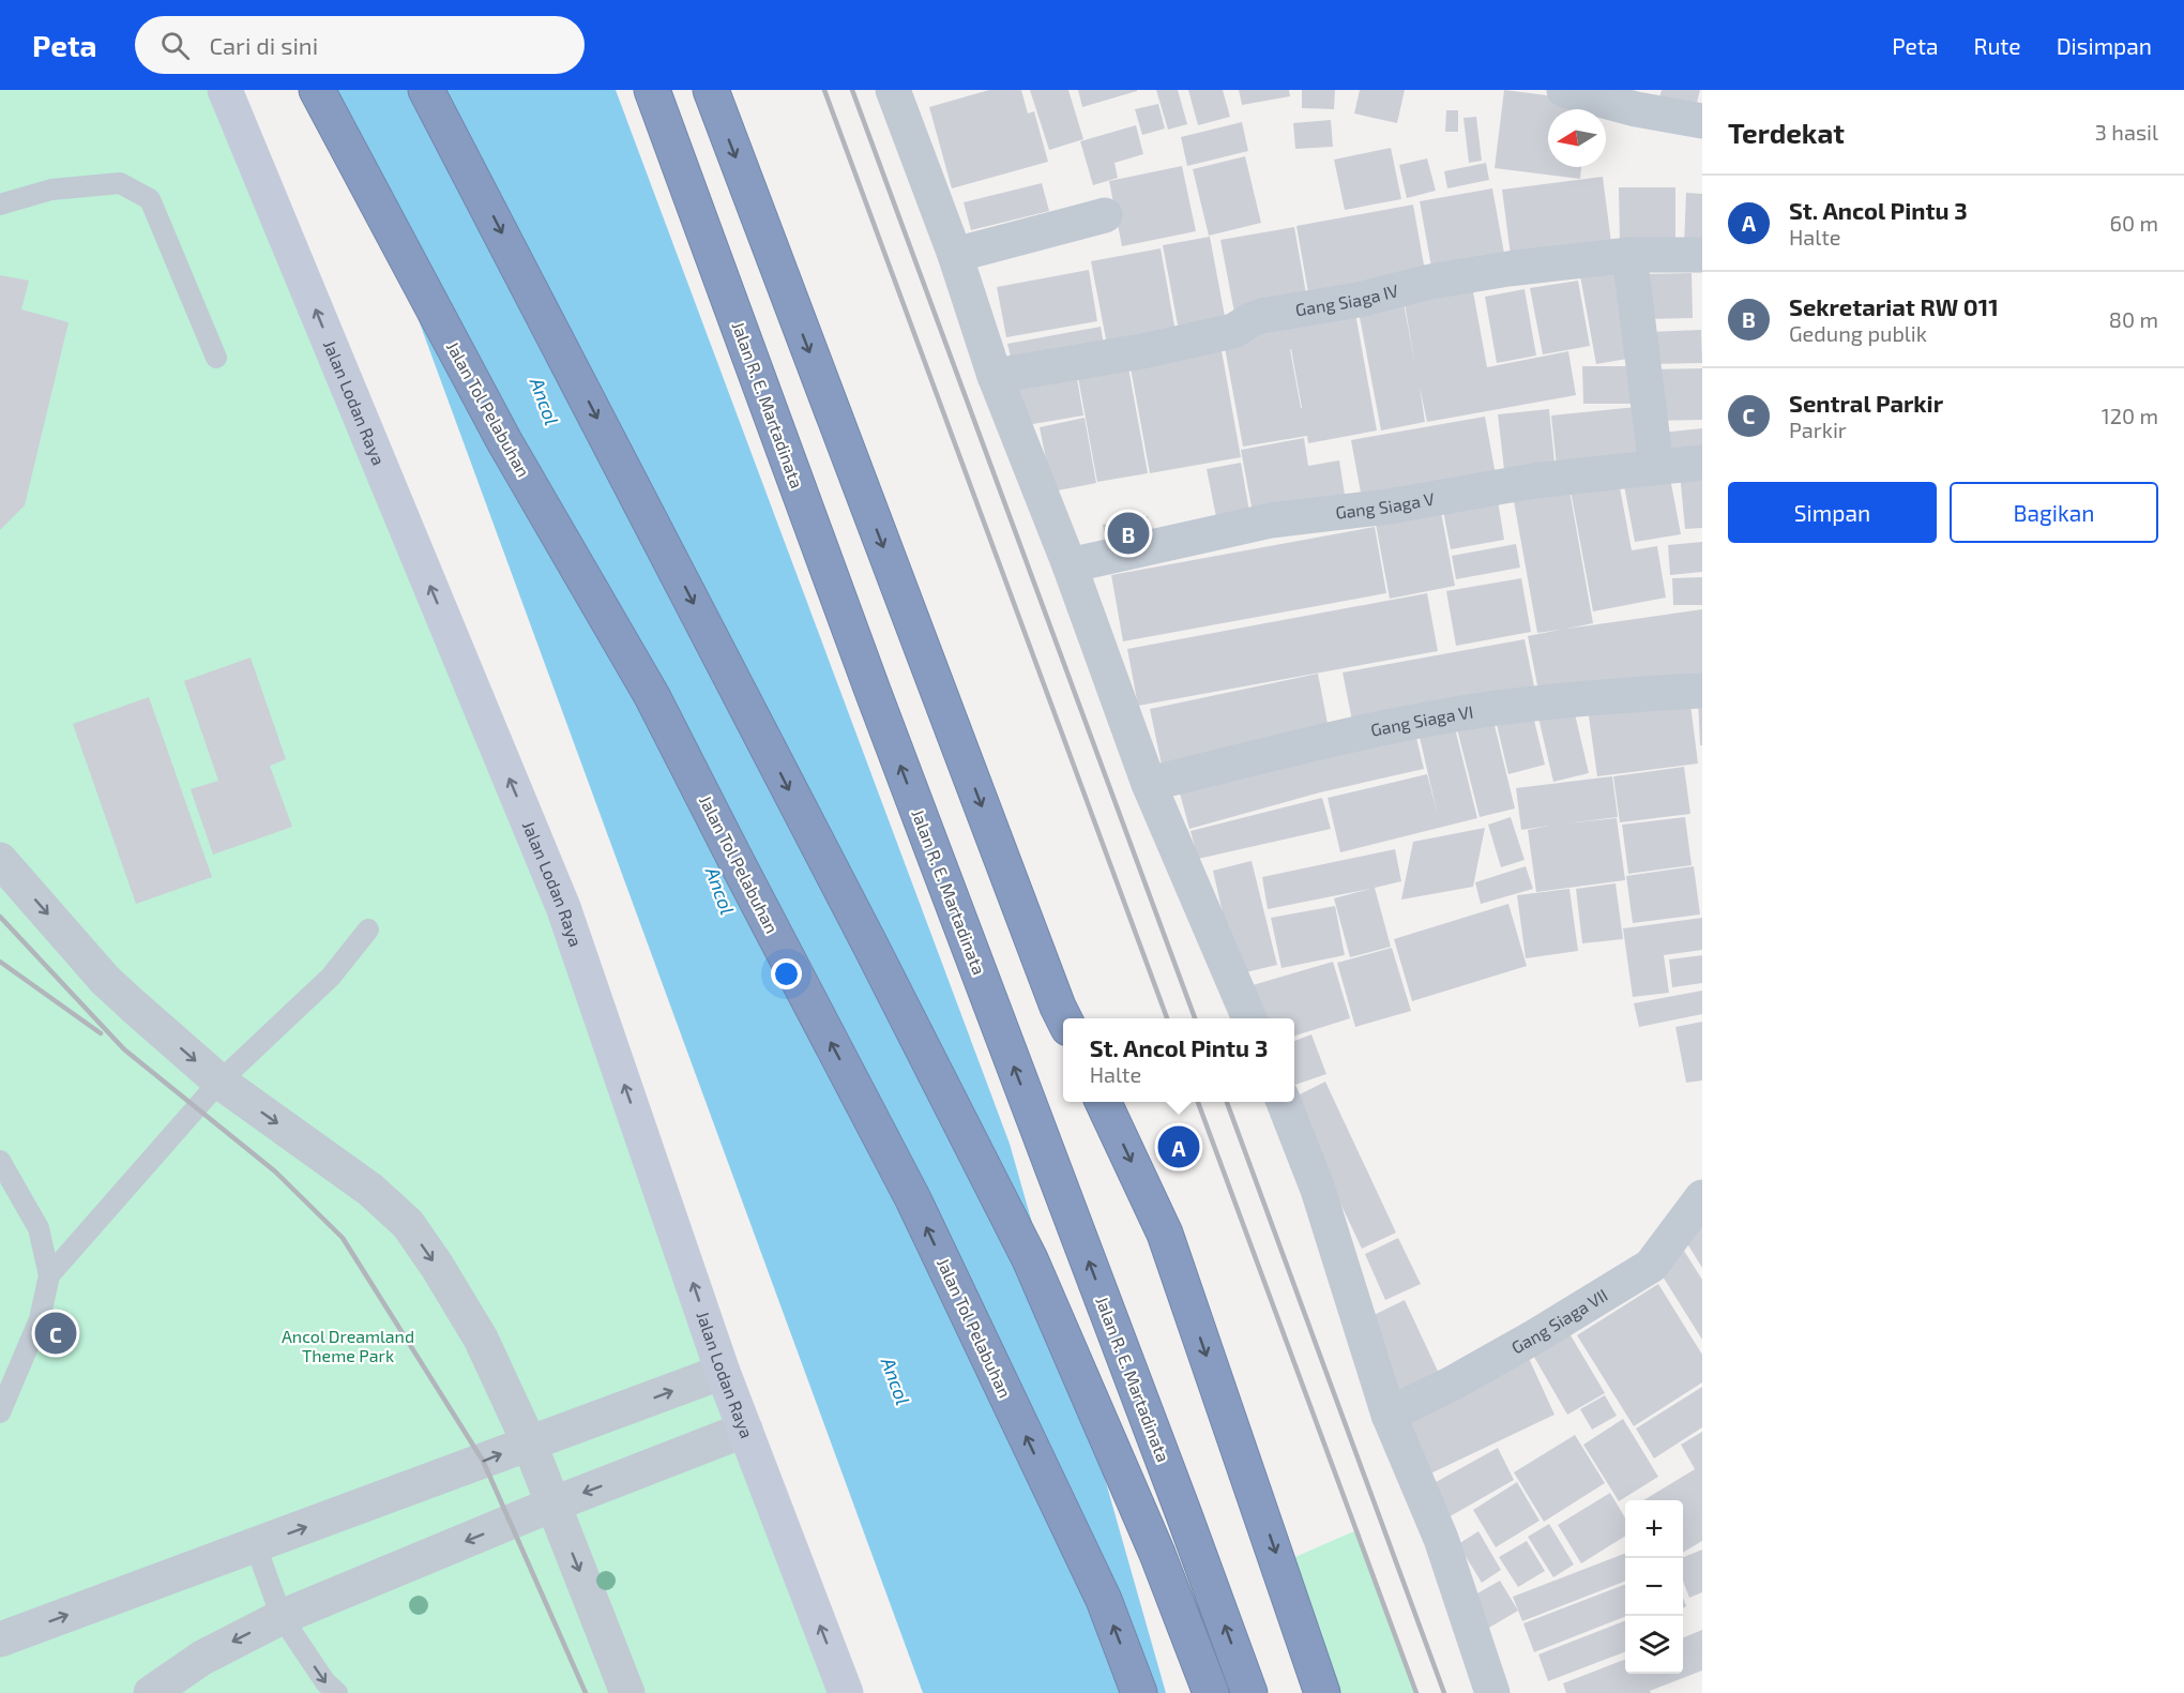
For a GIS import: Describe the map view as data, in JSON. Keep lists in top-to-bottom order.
{
  "streets": {
    "highway": ["Jalan R. E. Martadinata", "Jalan Tol Pelabuhan"],
    "main road": ["Jalan Lodan Raya"],
    "street": [
      "Gang Siaga IV",
      "Gang Siaga V",
      "Gang Siaga VI",
      "Gang Siaga VII"
    ]
  },
  "one_way": ["Jalan Lodan Raya"],
  "water": ["Ancol"],
  "parks": ["Ancol Dreamland Theme Park"],
  "north": "left",
  "page": {
    "header": "Peta",
    "search": "Cari di sini",
    "nav": ["Peta", "Rute", "Disimpan"],
    "heading": ["Terdekat", "3 hasil"],
    "list": [
      {
        "mark": "A",
        "name": "St. Ancol Pintu 3",
        "note": "Halte",
        "value": "60 m"
      },
      {
        "mark": "B",
        "name": "Sekretariat RW 011",
        "note": "Gedung publik",
        "value": "80 m"
      },
      {
        "mark": "C",
        "name": "Sentral Parkir",
        "note": "Parkir",
        "value": "120 m"
      }
    ],
    "buttons": ["Simpan", "Bagikan"],
    "pins": ["B", "A", "C"],
    "popup": ["St. Ancol Pintu 3", "Halte"],
    "map_buttons": ["+", "−"]
  }
}
